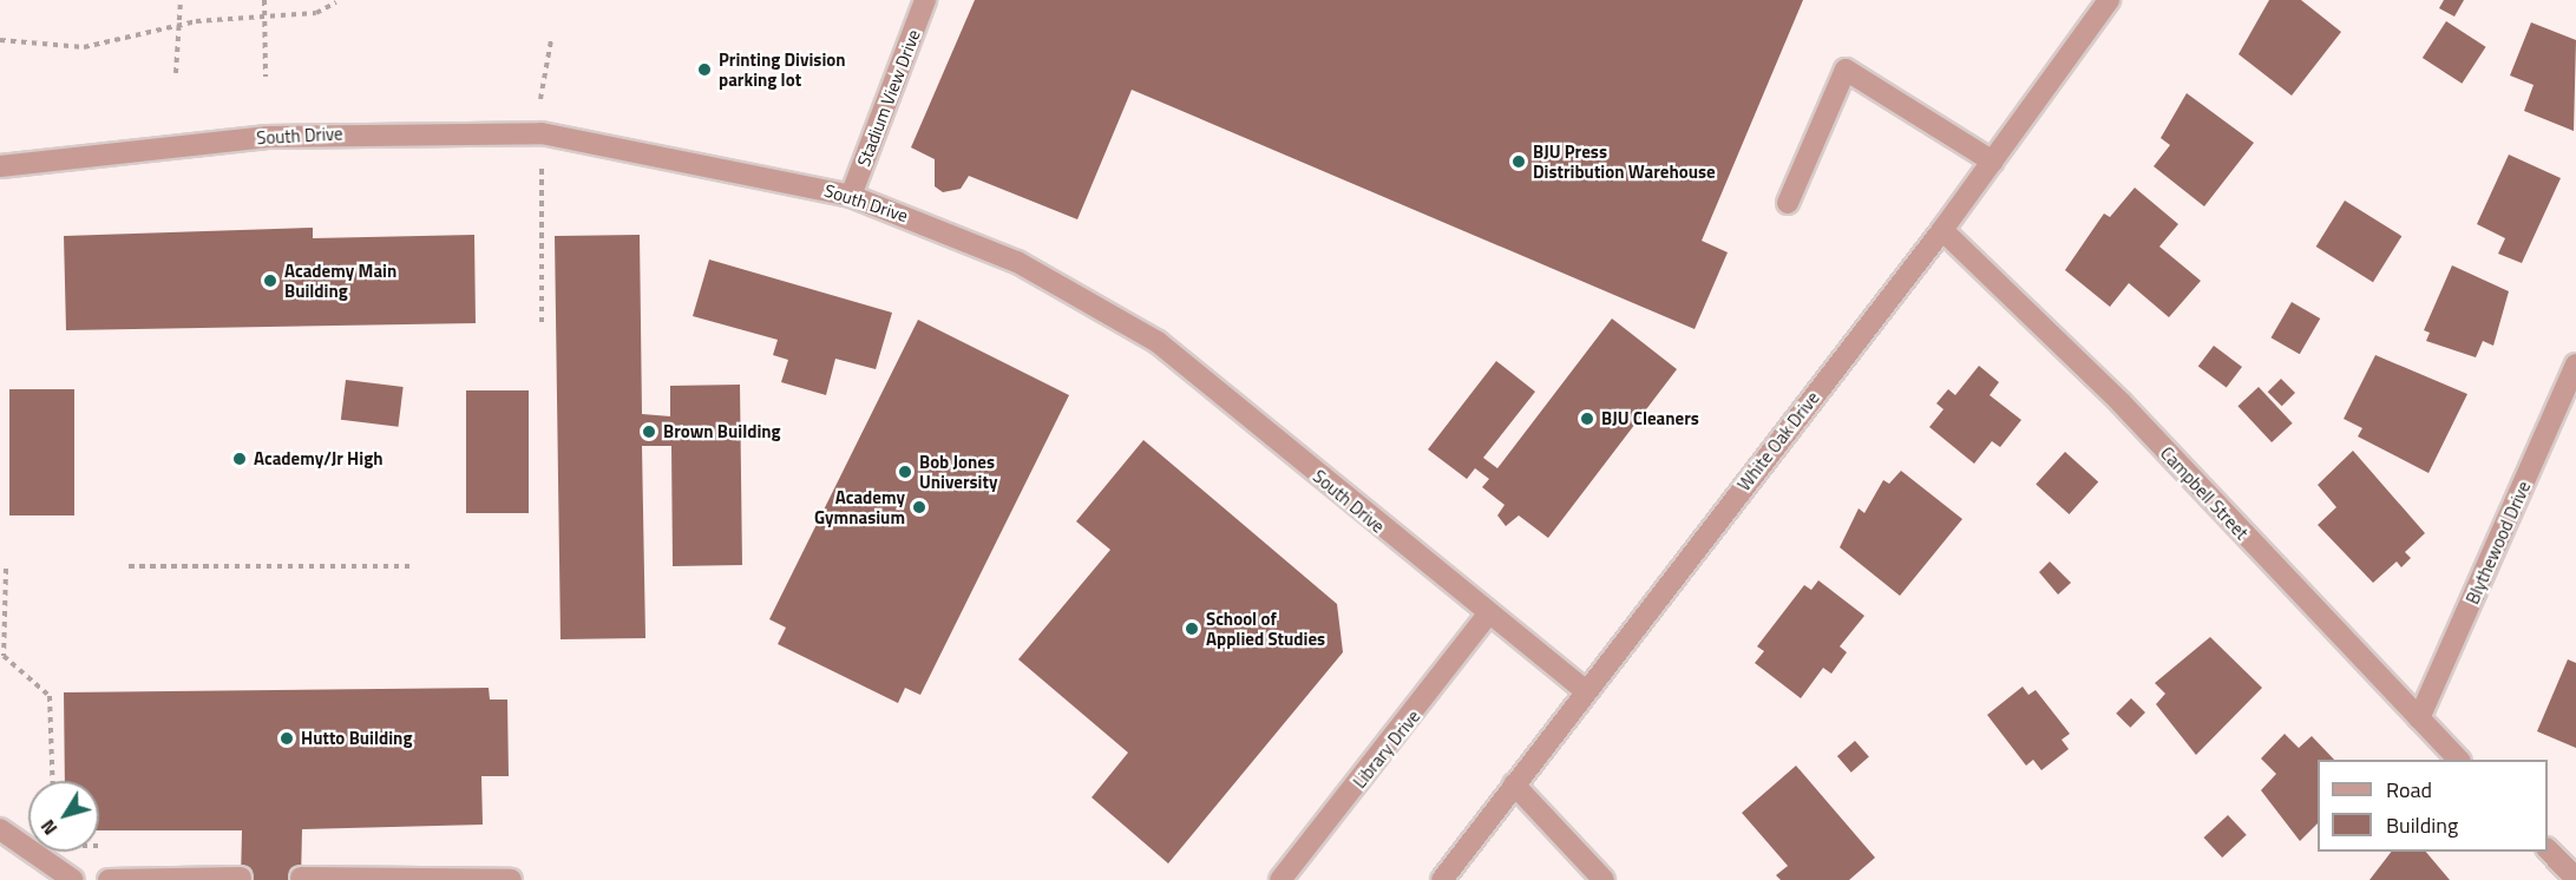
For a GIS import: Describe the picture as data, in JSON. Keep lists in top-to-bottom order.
{
  "streets": {
    "street": [
      "Stadium View Drive",
      "South Drive",
      "White Oak Drive",
      "Campbell Street",
      "Blythewood Drive",
      "Library Drive"
    ]
  },
  "crossings": [
    ["Stadium View Drive", "South Drive"],
    ["South Drive", "White Oak Drive"],
    ["South Drive", "Library Drive"],
    ["White Oak Drive", "Campbell Street"],
    ["Campbell Street", "Blythewood Drive"]
  ],
  "places": [
    "Printing Division parking lot",
    "BJU Press Distribution Warehouse",
    "Academy Main Building",
    "BJU Cleaners",
    "Brown Building",
    "Academy/Jr High",
    "Bob Jones University",
    "Academy Gymnasium",
    "School of Applied Studies",
    "Hutto Building"
  ],
  "legend": ["Road", "Building"],
  "north": "bottom left"
}
